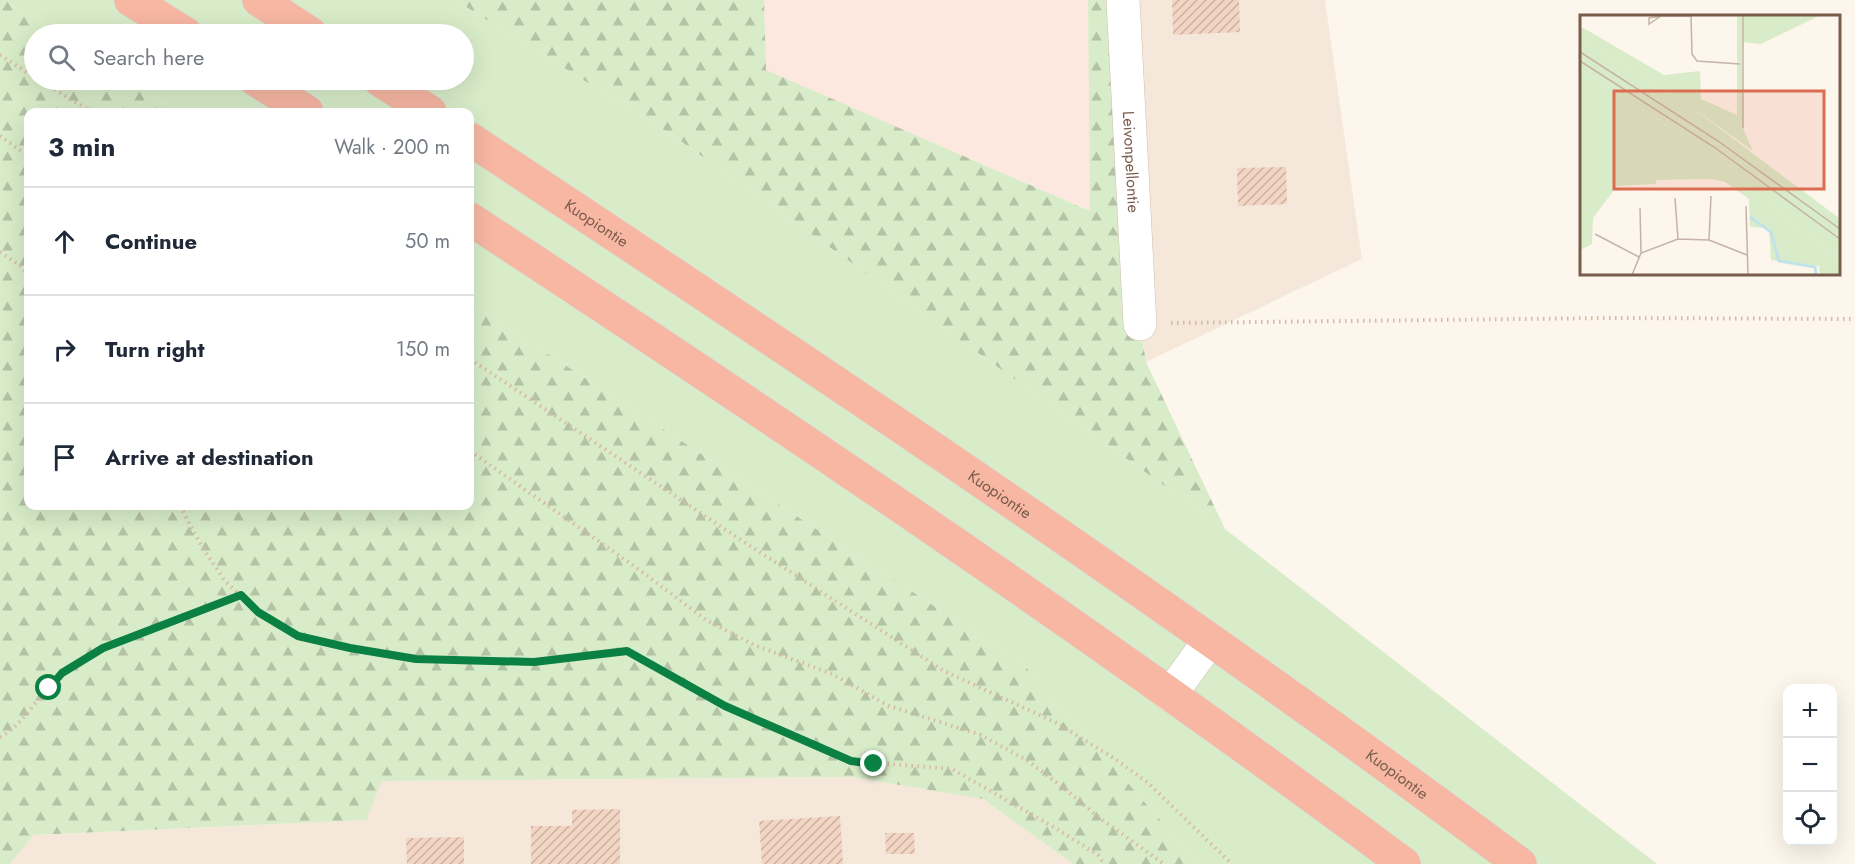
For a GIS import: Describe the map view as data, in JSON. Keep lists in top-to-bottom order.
{
  "streets": {
    "highway": ["Kuopiontie"],
    "street": ["Leivonpellontie"]
  },
  "page": {
    "search": "Search here",
    "heading": ["3 min", "Walk · 200 m"],
    "list": [
      ["Continue", "50 m"],
      ["Turn right", "150 m"],
      "Arrive at destination"
    ],
    "map_buttons": ["+", "−"]
  }
}
